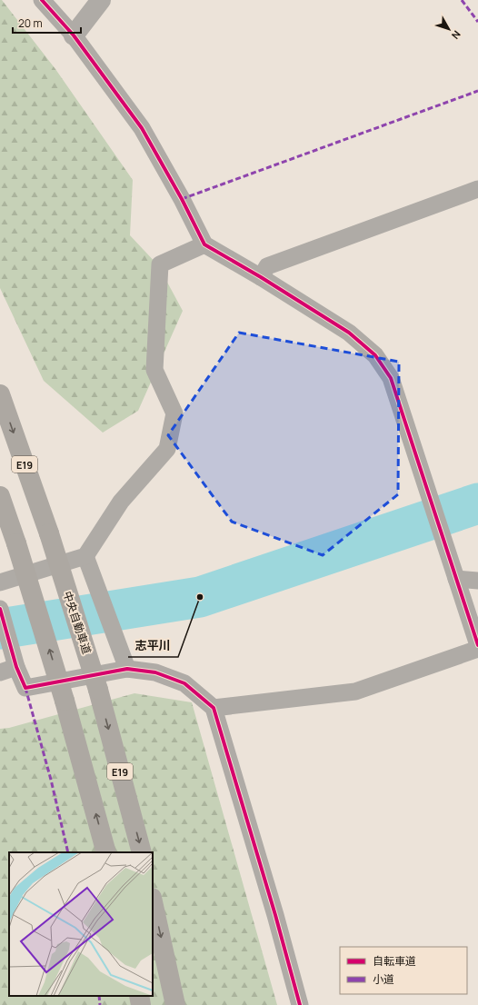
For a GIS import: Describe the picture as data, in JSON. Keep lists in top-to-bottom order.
{
  "streets": {
    "highway": ["E19", "中央自動車道"]
  },
  "places": ["志平川"],
  "legend": ["自転車道", "小道"],
  "scale_bar": "20 m",
  "north": "bottom right"
}
